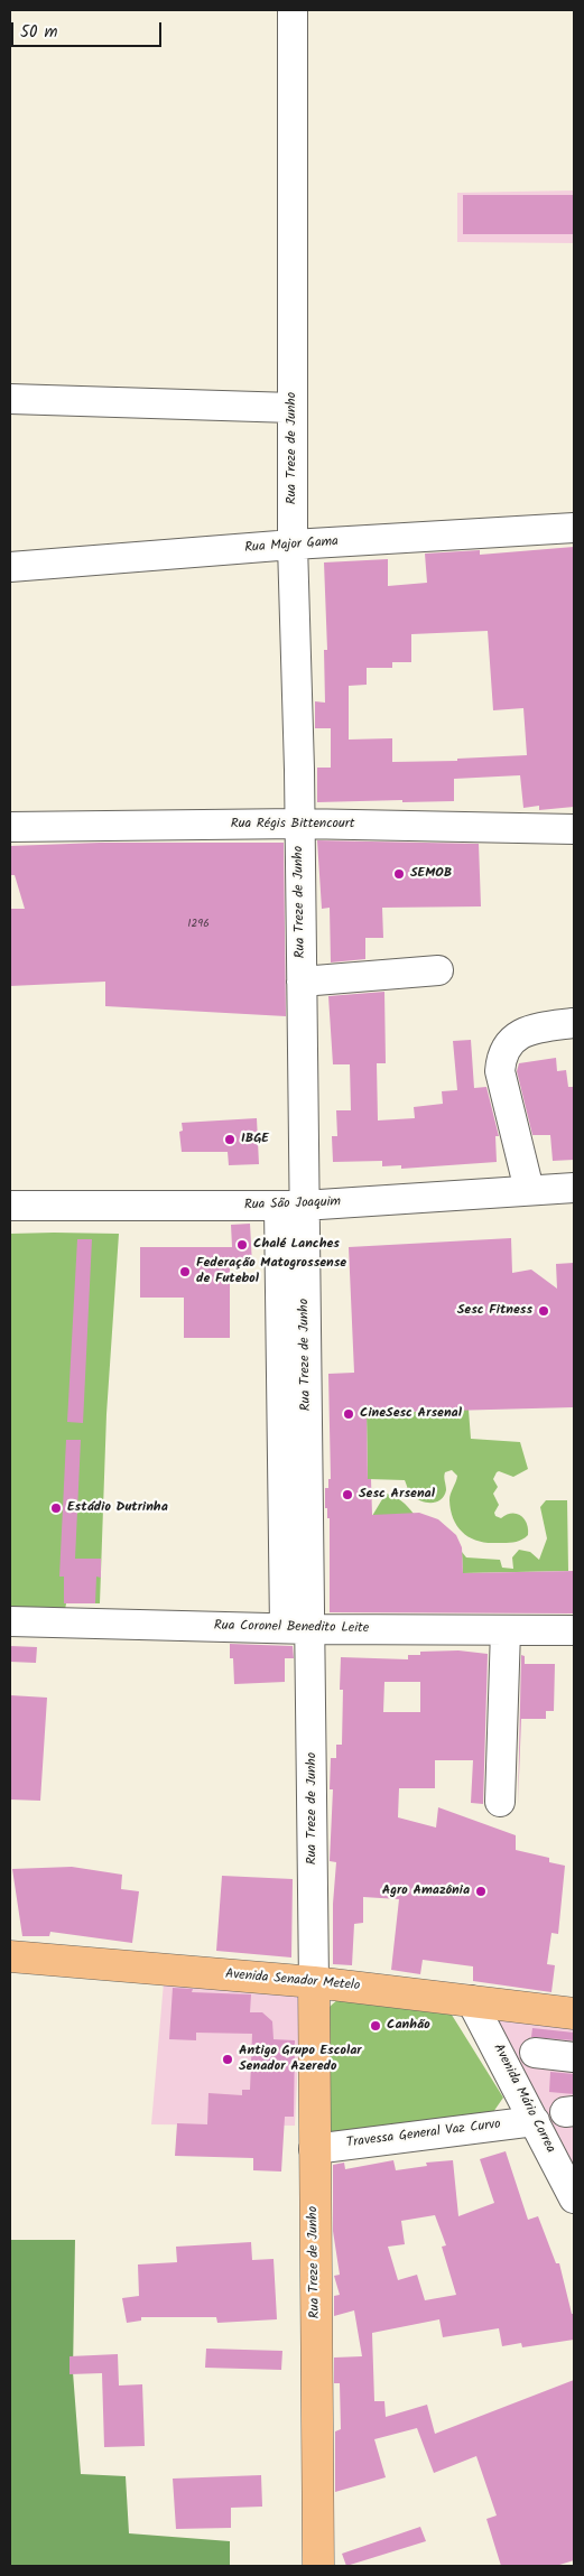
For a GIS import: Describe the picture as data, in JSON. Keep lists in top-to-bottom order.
{
  "streets": {
    "main road": ["Rua Treze de Junho", "Avenida Senador Metelo"],
    "street": [
      "Rua Major Gama",
      "Rua Régis Bittencourt",
      "Rua São Joaquim",
      "Rua Coronel Benedito Leite",
      "Avenida Mário Correa",
      "Travessa General Vaz Curvo"
    ]
  },
  "crossings": [
    ["Rua Treze de Junho", "Rua Major Gama"],
    ["Rua Treze de Junho", "Rua Régis Bittencourt"],
    ["Rua Treze de Junho", "Rua São Joaquim"],
    ["Rua Treze de Junho", "Rua Coronel Benedito Leite"],
    ["Rua Treze de Junho", "Avenida Senador Metelo"],
    ["Rua Treze de Junho", "Travessa General Vaz Curvo"],
    ["Avenida Senador Metelo", "Avenida Mário Correa"],
    ["Avenida Mário Correa", "Travessa General Vaz Curvo"]
  ],
  "places": [
    "SEMOB",
    "IBGE",
    "Chalé Lanches",
    "Federação Matogrossense de Futebol",
    "Sesc Fitness",
    "CineSesc Arsenal",
    "Sesc Arsenal",
    "Estádio Dutrinha",
    "Agro Amazônia",
    "Canhão",
    "Antigo Grupo Escolar Senador Azeredo"
  ],
  "house_numbers": ["1296"],
  "scale_bar": "50 m"
}
